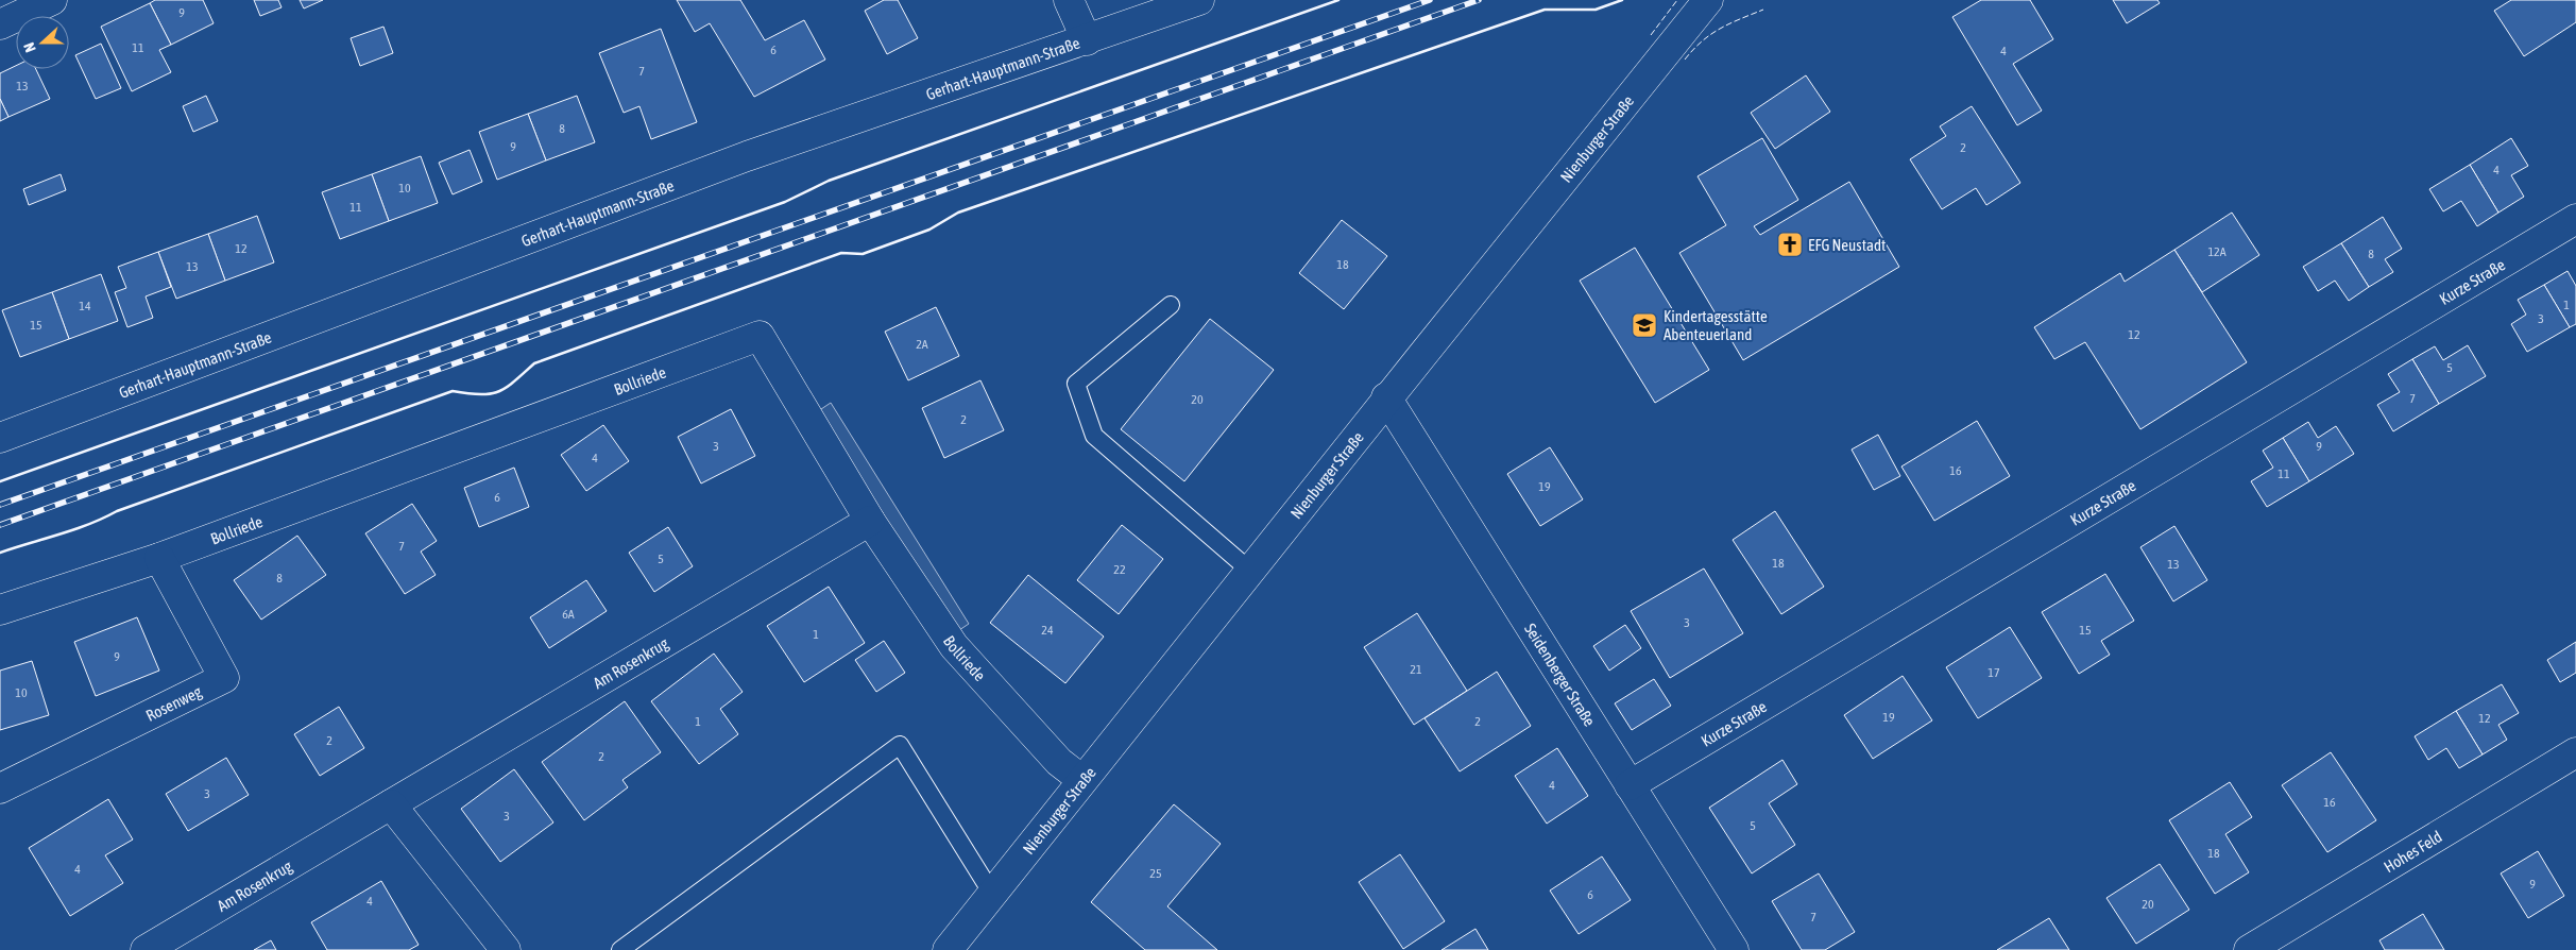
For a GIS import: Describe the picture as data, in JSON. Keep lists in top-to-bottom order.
{
  "streets": {
    "street": [
      "Gerhart-Hauptmann-Straße",
      "Nienburger Straße",
      "Kurze Straße",
      "Bollriede",
      "Am Rosenkrug",
      "Seidenberger Straße",
      "Rosenweg",
      "Hohes Feld"
    ]
  },
  "crossings": [
    ["Nienburger Straße", "Bollriede"],
    ["Nienburger Straße", "Seidenberger Straße"],
    ["Kurze Straße", "Seidenberger Straße"],
    ["Bollriede", "Am Rosenkrug"],
    ["Bollriede", "Rosenweg"]
  ],
  "places": {
    "church": ["EFG Neustadt"],
    "school or university": ["Kindertagesstätte Abenteuerland"]
  },
  "house_numbers": [
    "9",
    "11",
    "6",
    "4",
    "7",
    "13",
    "8",
    "9",
    "2",
    "4",
    "10",
    "11",
    "12",
    "12A",
    "8",
    "18",
    "13",
    "1",
    "14",
    "3",
    "15",
    "12",
    "2A",
    "5",
    "7",
    "20",
    "2",
    "3",
    "9",
    "4",
    "16",
    "11",
    "19",
    "6",
    "7",
    "5",
    "18",
    "13",
    "22",
    "8",
    "6A",
    "3",
    "24",
    "15",
    "1",
    "9",
    "21",
    "17",
    "10",
    "19",
    "12",
    "1",
    "2",
    "2",
    "2",
    "4",
    "3",
    "16",
    "3",
    "5",
    "18",
    "4",
    "25",
    "9",
    "6",
    "4",
    "20",
    "7"
  ],
  "north": "left"
}
